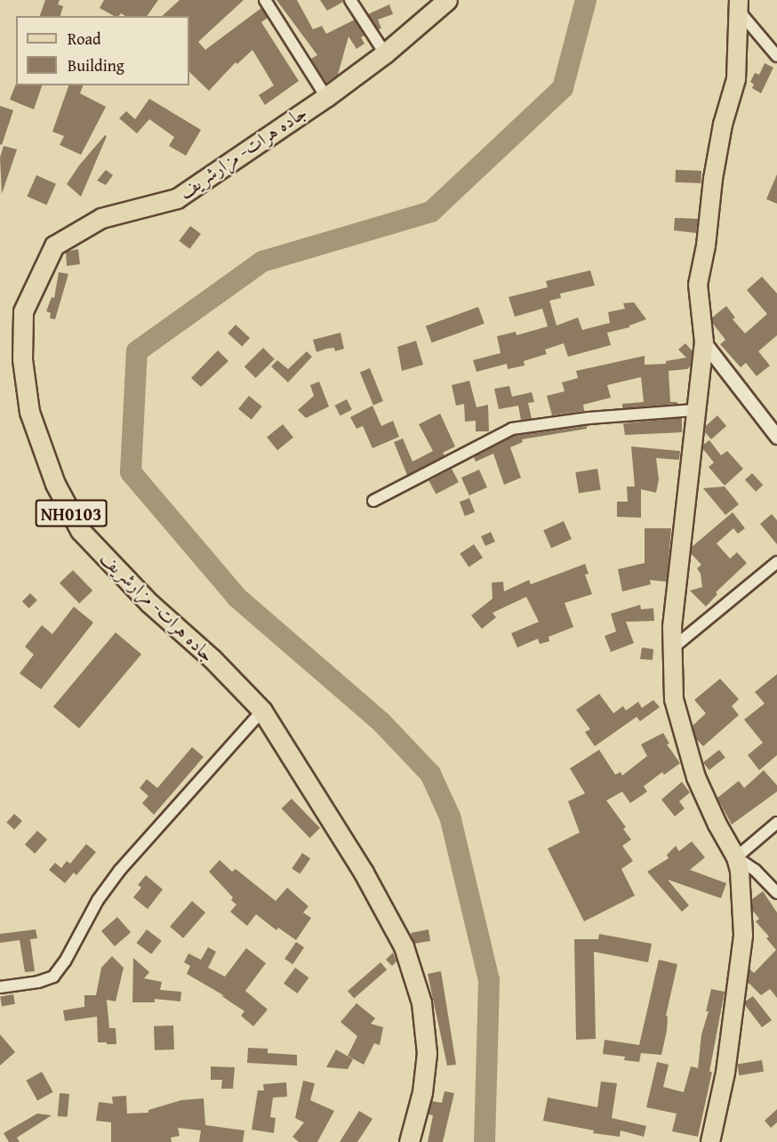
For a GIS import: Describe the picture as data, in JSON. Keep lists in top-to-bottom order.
{
  "streets": {
    "highway": ["جاده هرات- مزارشریف", "NH0103"]
  },
  "legend": ["Road", "Building"]
}
